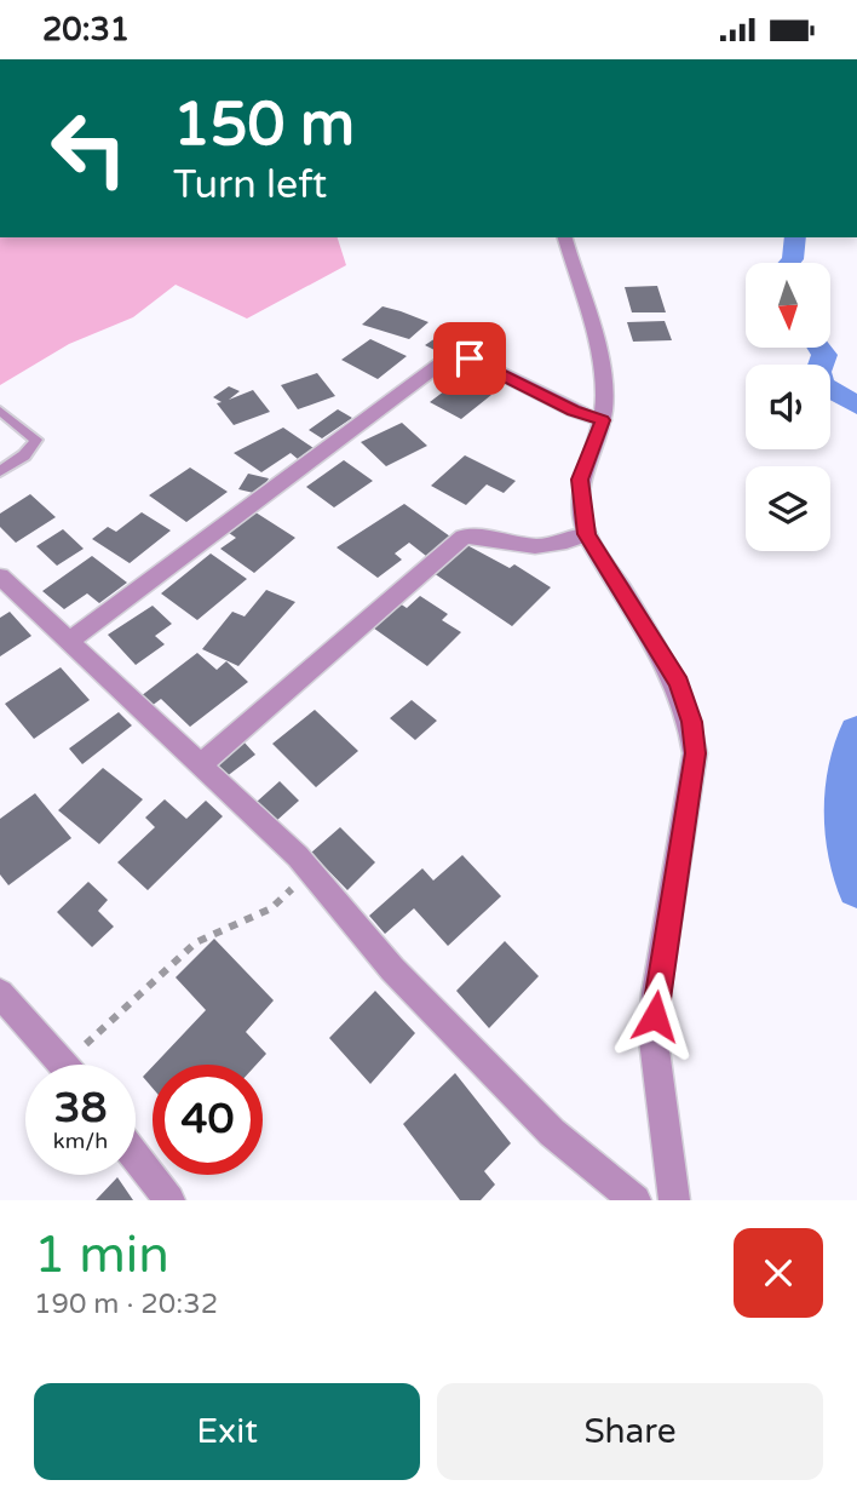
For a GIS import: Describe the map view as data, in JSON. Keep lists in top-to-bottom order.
{
  "north": "bottom",
  "page": {
    "status": "20:31",
    "turn": ["150 m", "Turn left"],
    "speed": "38 km/h",
    "limit": "40",
    "heading": ["1 min", "190 m · 20:32"],
    "buttons": ["Exit", "Share"]
  }
}
